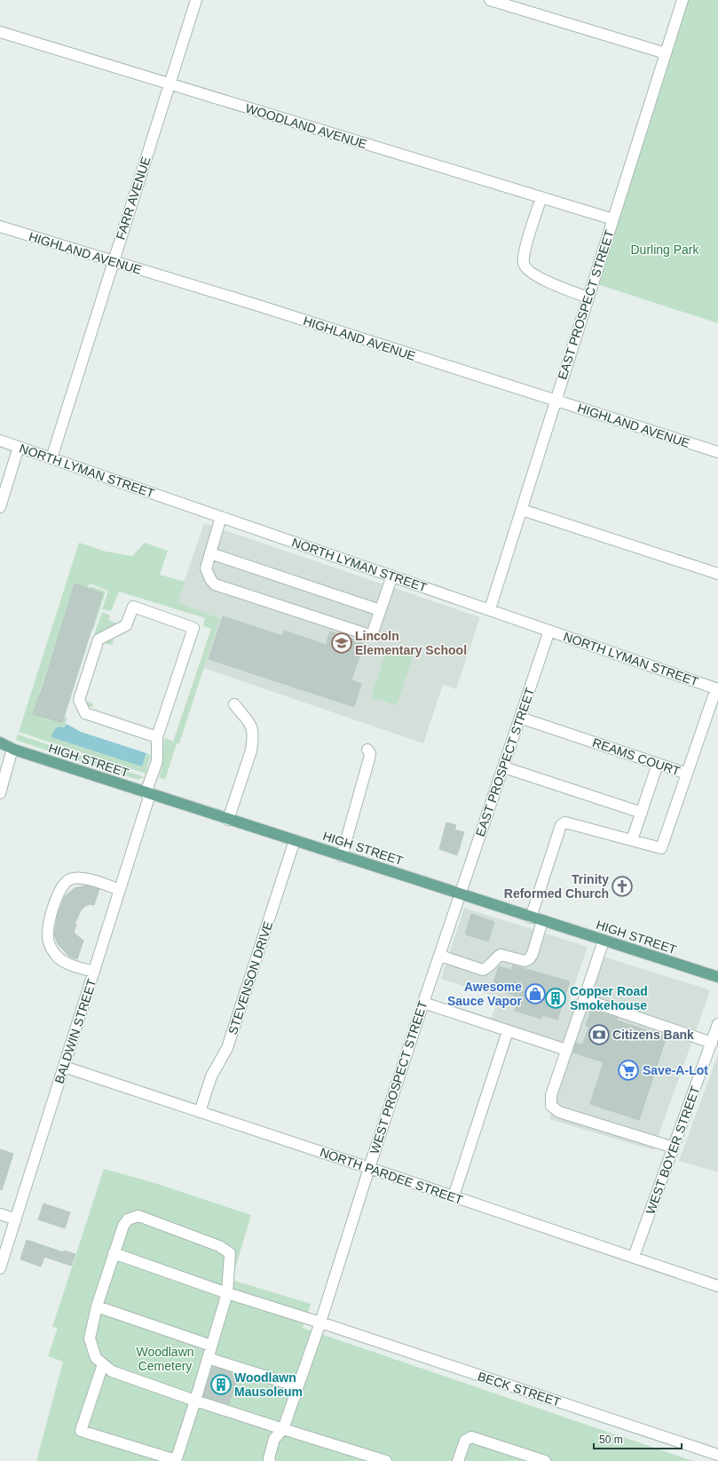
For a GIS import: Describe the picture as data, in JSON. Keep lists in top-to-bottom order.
{
  "streets": {
    "main road": ["HIGH STREET"],
    "street": [
      "WOODLAND AVENUE",
      "FARR AVENUE",
      "HIGHLAND AVENUE",
      "EAST PROSPECT STREET",
      "NORTH LYMAN STREET",
      "REAMS COURT",
      "STEVENSON DRIVE",
      "BALDWIN STREET",
      "WEST PROSPECT STREET",
      "WEST BOYER STREET",
      "NORTH PARDEE STREET",
      "BECK STREET"
    ]
  },
  "crossings": [
    ["WOODLAND AVENUE", "FARR AVENUE"],
    ["WOODLAND AVENUE", "EAST PROSPECT STREET"],
    ["FARR AVENUE", "HIGHLAND AVENUE"],
    ["FARR AVENUE", "NORTH LYMAN STREET"],
    ["HIGHLAND AVENUE", "EAST PROSPECT STREET"],
    ["EAST PROSPECT STREET", "NORTH LYMAN STREET"],
    ["EAST PROSPECT STREET", "REAMS COURT"],
    ["EAST PROSPECT STREET", "HIGH STREET"],
    ["EAST PROSPECT STREET", "WEST PROSPECT STREET"],
    ["NORTH LYMAN STREET", "REAMS COURT"],
    ["HIGH STREET", "STEVENSON DRIVE"],
    ["HIGH STREET", "BALDWIN STREET"],
    ["HIGH STREET", "WEST PROSPECT STREET"],
    ["STEVENSON DRIVE", "NORTH PARDEE STREET"],
    ["BALDWIN STREET", "NORTH PARDEE STREET"],
    ["WEST PROSPECT STREET", "NORTH PARDEE STREET"],
    ["WEST PROSPECT STREET", "BECK STREET"],
    ["WEST BOYER STREET", "NORTH PARDEE STREET"]
  ],
  "parks": ["Durling Park", "Woodlawn Cemetery"],
  "places": {
    "school or university": ["Lincoln Elementary School"],
    "church": ["Trinity Reformed Church"],
    "shop": ["Awesome Sauce Vapor"],
    "building": ["Copper Road Smokehouse", "Woodlawn Mausoleum"],
    "bank": ["Citizens Bank"],
    "supermarket": ["Save-A-Lot"]
  },
  "scale_bar": "50 m"
}
